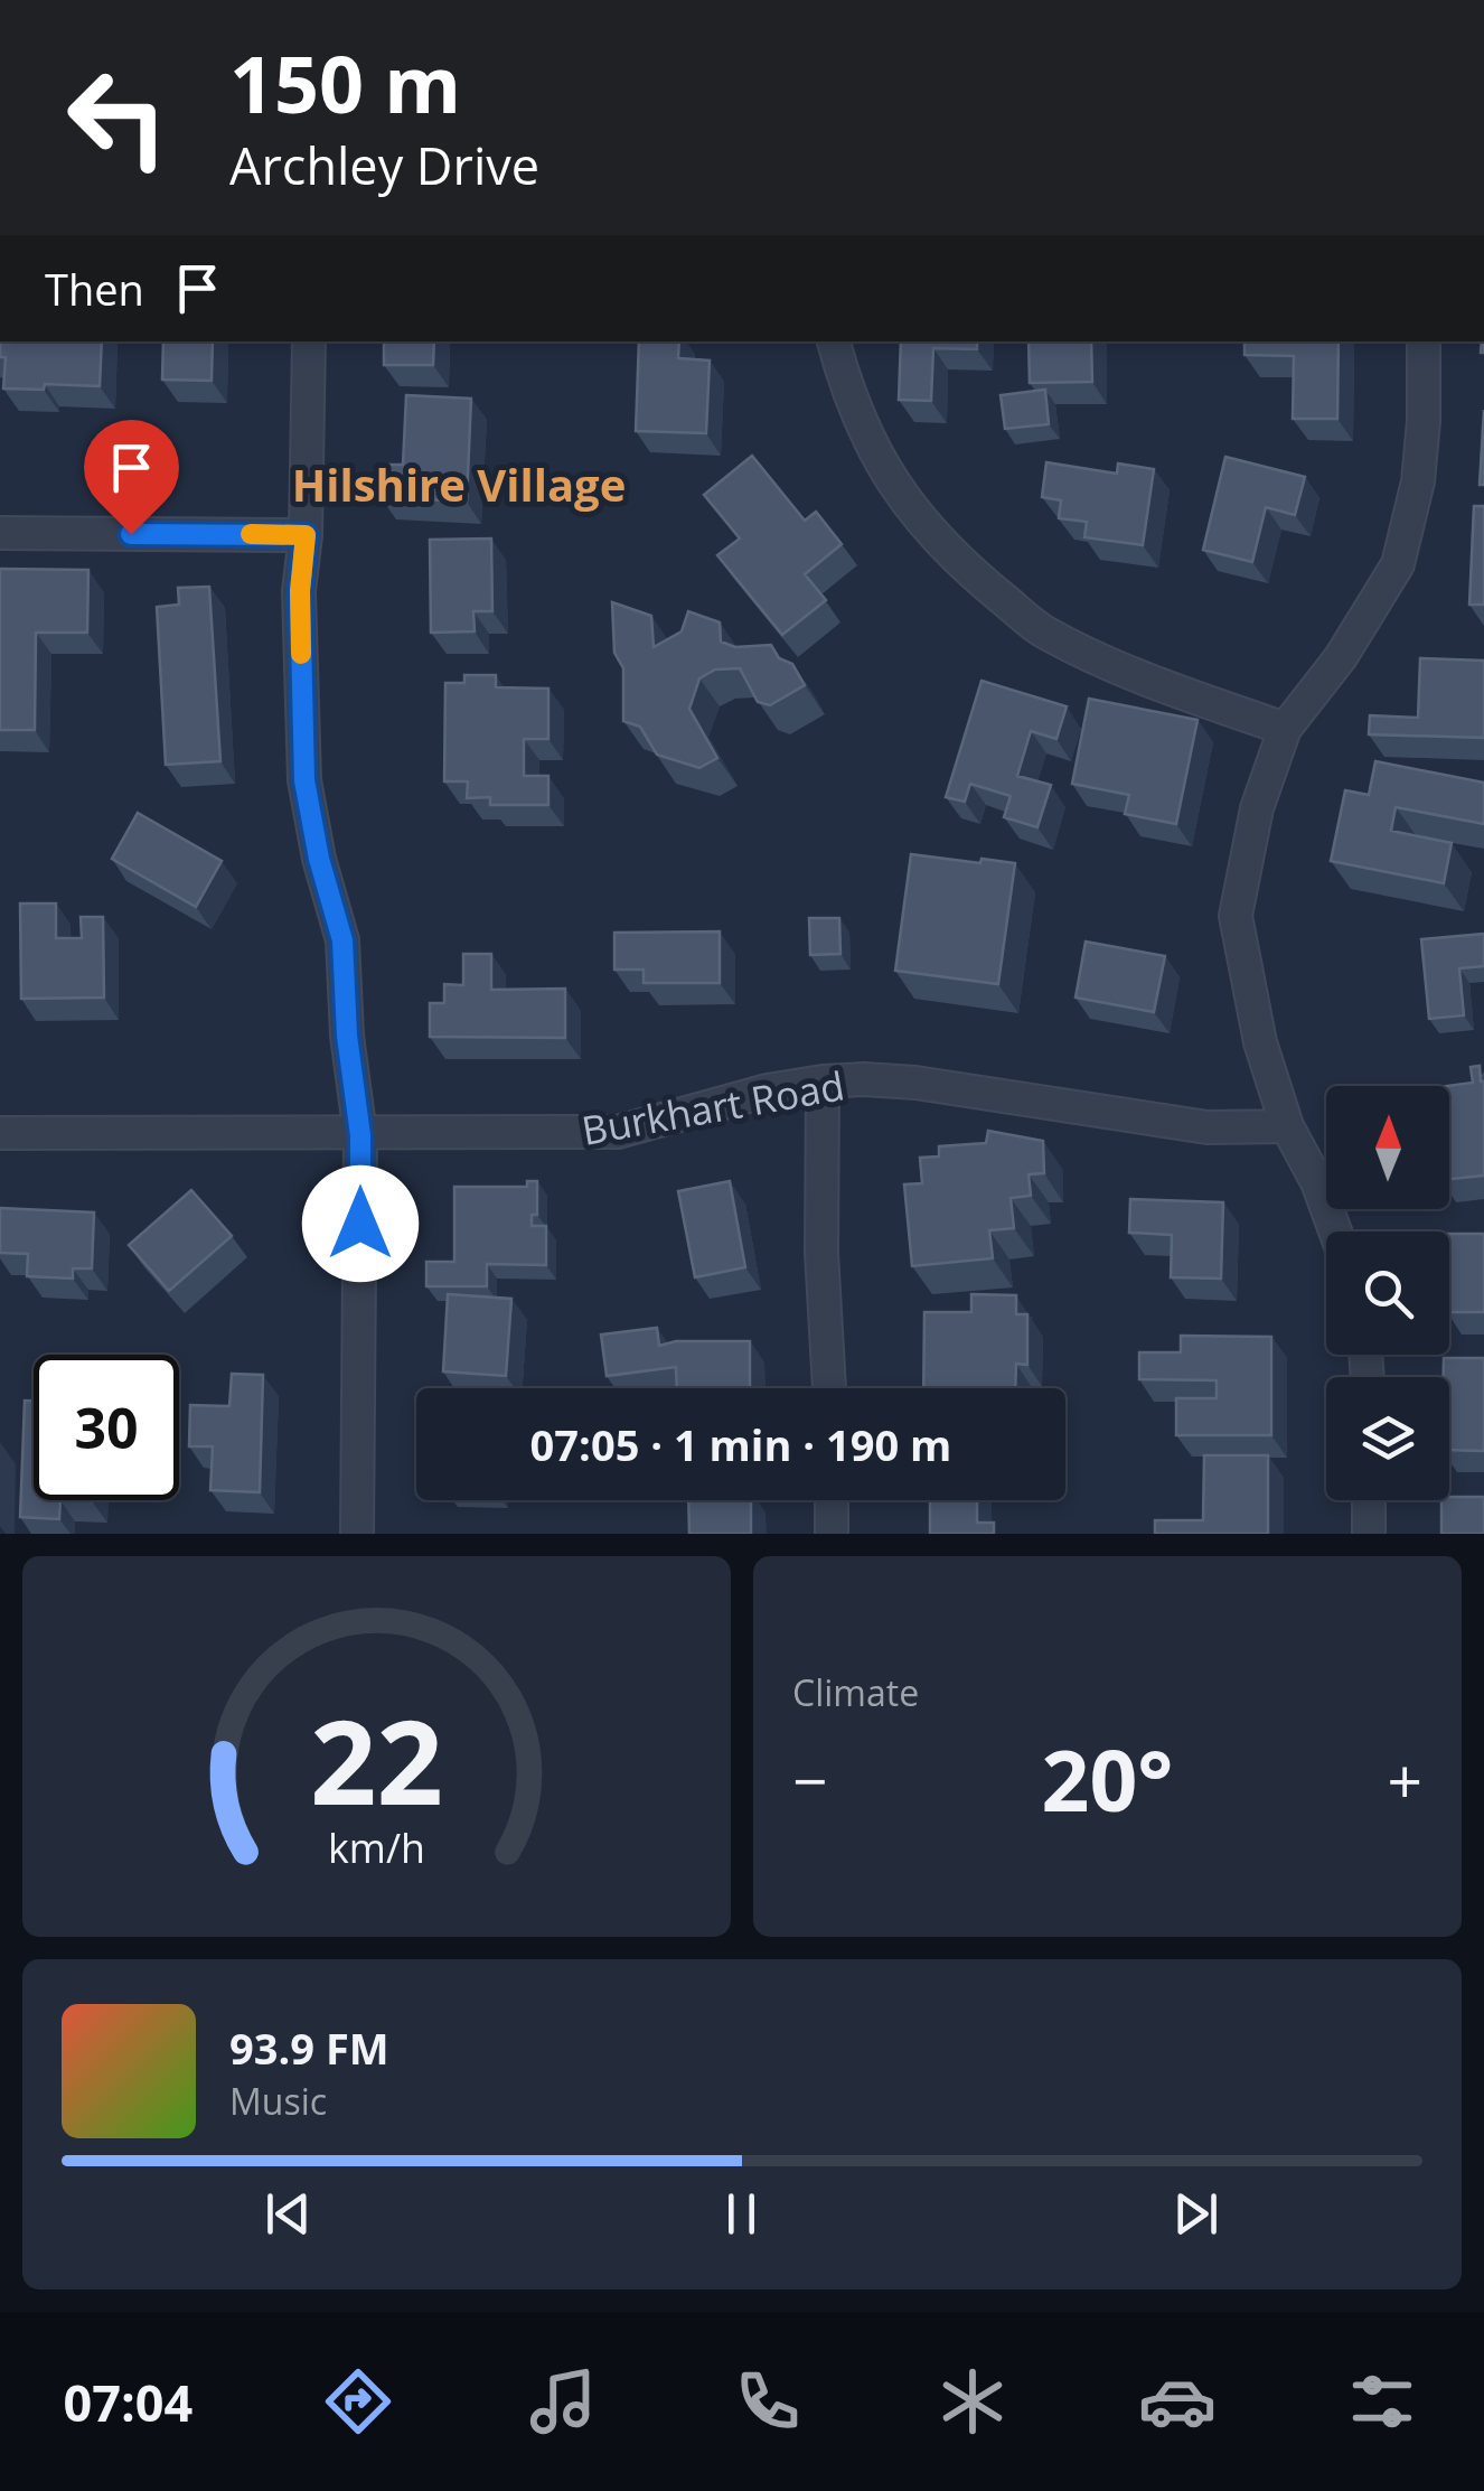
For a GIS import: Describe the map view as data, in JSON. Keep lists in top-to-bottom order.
{
  "streets": {
    "street": ["Burkhart Road"]
  },
  "districts": ["Hilshire Village"],
  "north": "top",
  "page": {
    "turn": ["150 m", "Archley Drive"],
    "then": "Then",
    "limit": "30",
    "trip": "07:05 · 1 min · 190 m",
    "tile": "Climate",
    "heat": ["−", "20°", "+"],
    "song": ["93.9 FM", "Music"],
    "tabs": "07:04",
    "gauge": ["22", "km/h"]
  }
}
